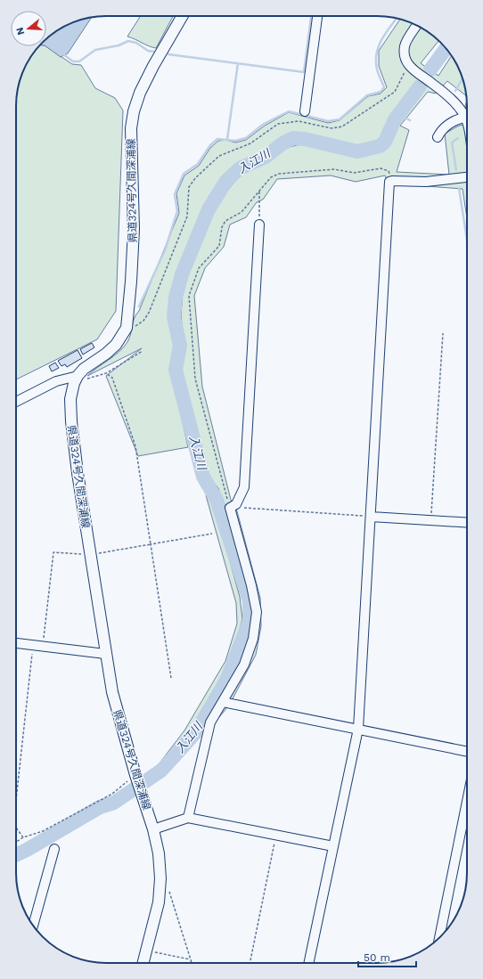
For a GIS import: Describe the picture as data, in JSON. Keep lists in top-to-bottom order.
{
  "streets": {
    "main road": ["県道324号久間深浦線"]
  },
  "water": ["入江川"],
  "scale_bar": "50 m",
  "north": "left"
}
